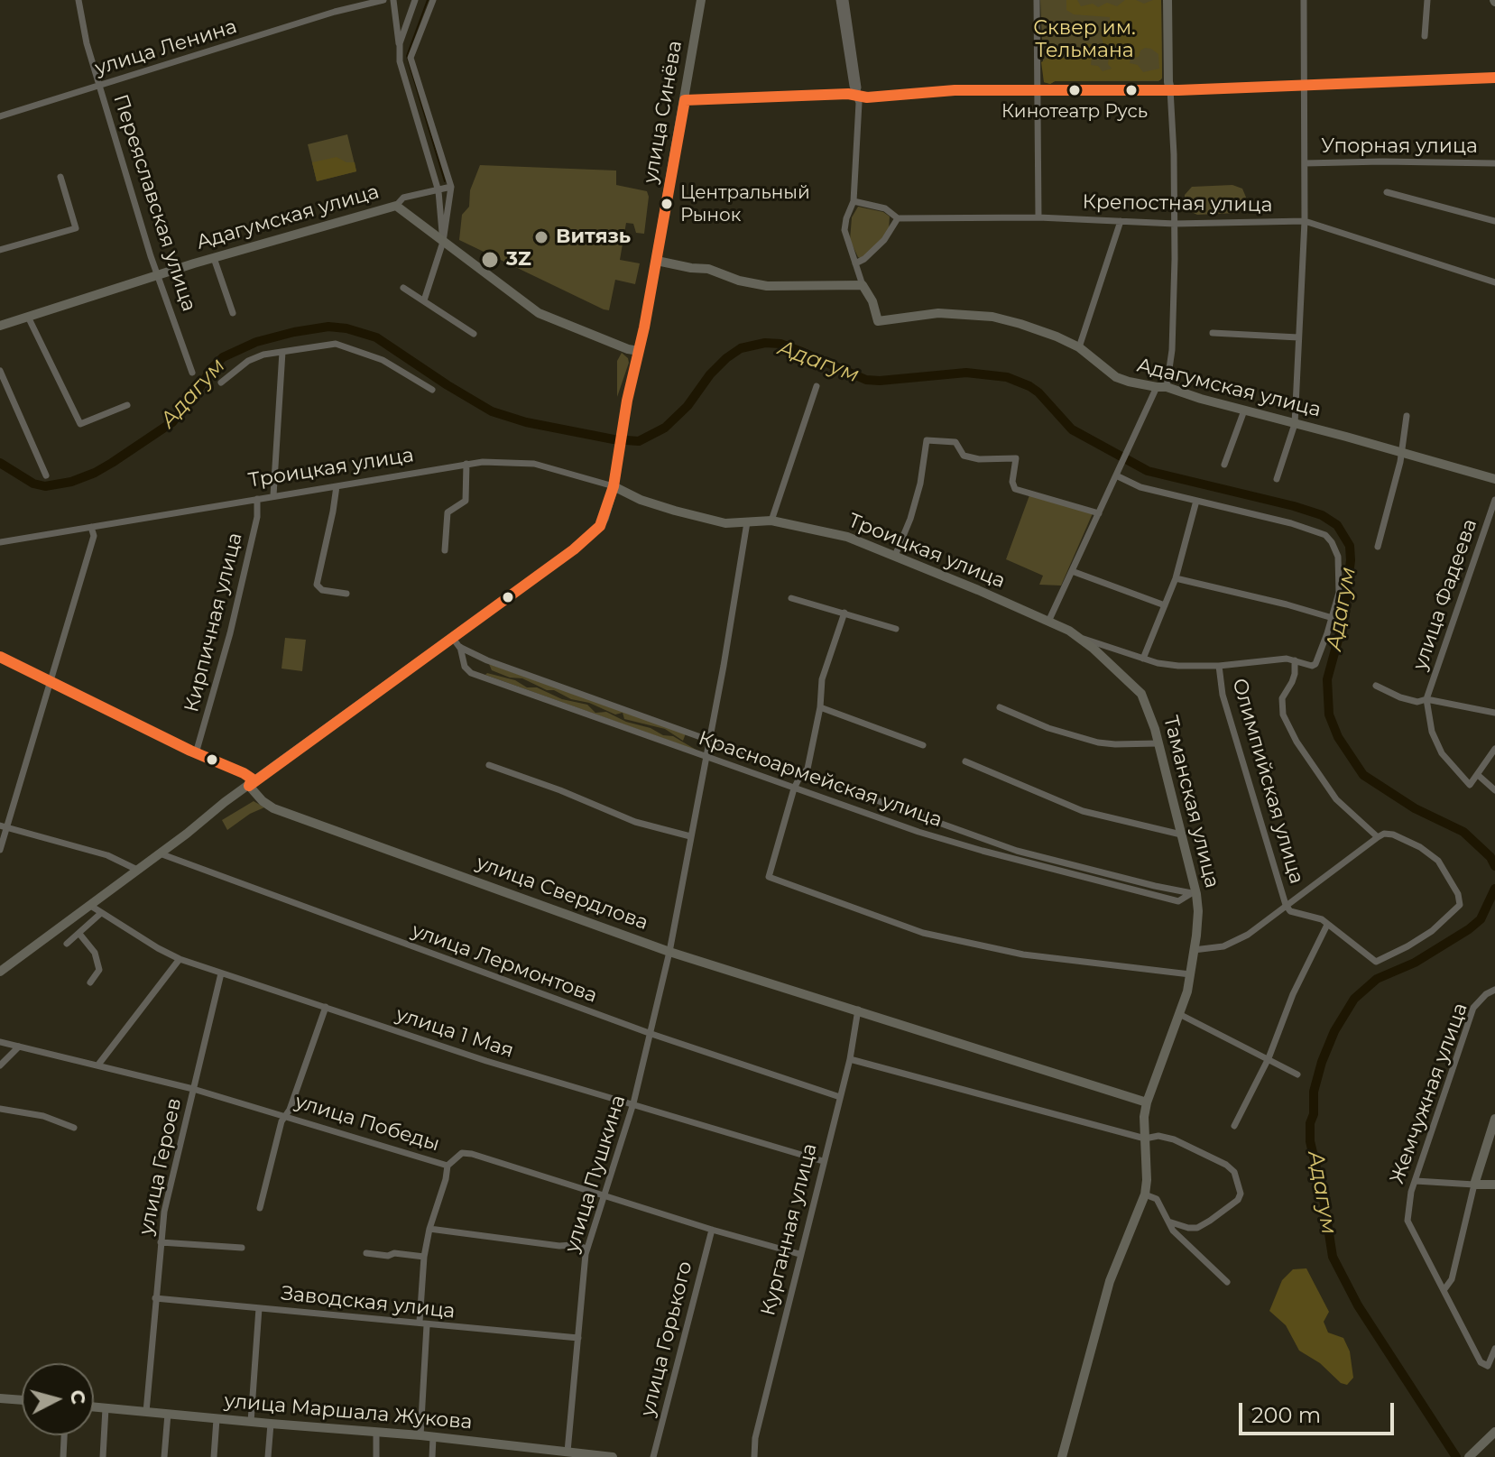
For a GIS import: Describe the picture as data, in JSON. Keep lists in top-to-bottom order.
{
  "streets": {
    "main road": [
      "улица Синёва",
      "Адагумская улица",
      "Троицкая улица",
      "Таманская улица",
      "улица Свердлова",
      "улица Маршала Жукова"
    ],
    "street": [
      "улица Ленина",
      "Упорная улица",
      "Переяславская улица",
      "Крепостная улица",
      "улица Фадеева",
      "Кирпичная улица",
      "Красноармейская улица",
      "Олимпийская улица",
      "улица Лермонтова",
      "улица 1 Мая",
      "Жемчужная улица",
      "улица Победы",
      "улица Героев",
      "улица Пушкина",
      "Курганная улица",
      "Заводская улица",
      "улица Горького"
    ]
  },
  "crossings": [
    ["улица Ленина", "Переяславская улица"],
    ["улица Синёва", "Адагумская улица"],
    ["улица Синёва", "Троицкая улица"],
    ["улица Синёва", "Красноармейская улица"],
    ["улица Синёва", "улица Свердлова"],
    ["улица Синёва", "улица Лермонтова"],
    ["улица Синёва", "улица 1 Мая"],
    ["Переяславская улица", "Адагумская улица"],
    ["Троицкая улица", "Кирпичная улица"],
    ["Троицкая улица", "Олимпийская улица"],
    ["Троицкая улица", "Таманская улица"],
    ["Троицкая улица", "улица Пушкина"],
    ["Кирпичная улица", "улица Свердлова"],
    ["Красноармейская улица", "Таманская улица"],
    ["Красноармейская улица", "улица Пушкина"],
    ["Таманская улица", "улица Свердлова"],
    ["улица Свердлова", "улица Пушкина"],
    ["улица Свердлова", "Курганная улица"],
    ["улица Лермонтова", "улица Пушкина"],
    ["улица Лермонтова", "Курганная улица"],
    ["улица 1 Мая", "улица Героев"],
    ["улица 1 Мая", "улица Пушкина"],
    ["улица 1 Мая", "Курганная улица"],
    ["улица Победы", "улица Героев"],
    ["улица Победы", "улица Пушкина"],
    ["улица Победы", "Курганная улица"],
    ["улица Победы", "улица Горького"],
    ["улица Героев", "Заводская улица"],
    ["улица Героев", "улица Маршала Жукова"],
    ["улица Пушкина", "Заводская улица"],
    ["улица Пушкина", "улица Маршала Жукова"]
  ],
  "water": ["Адагум"],
  "parks": ["Сквер им. Тельмана"],
  "places": [
    "Кинотеатр Русь",
    "Центральный Рынок",
    "Витязь",
    "3Z"
  ],
  "scale_bar": "200 m",
  "north": "right"
}
